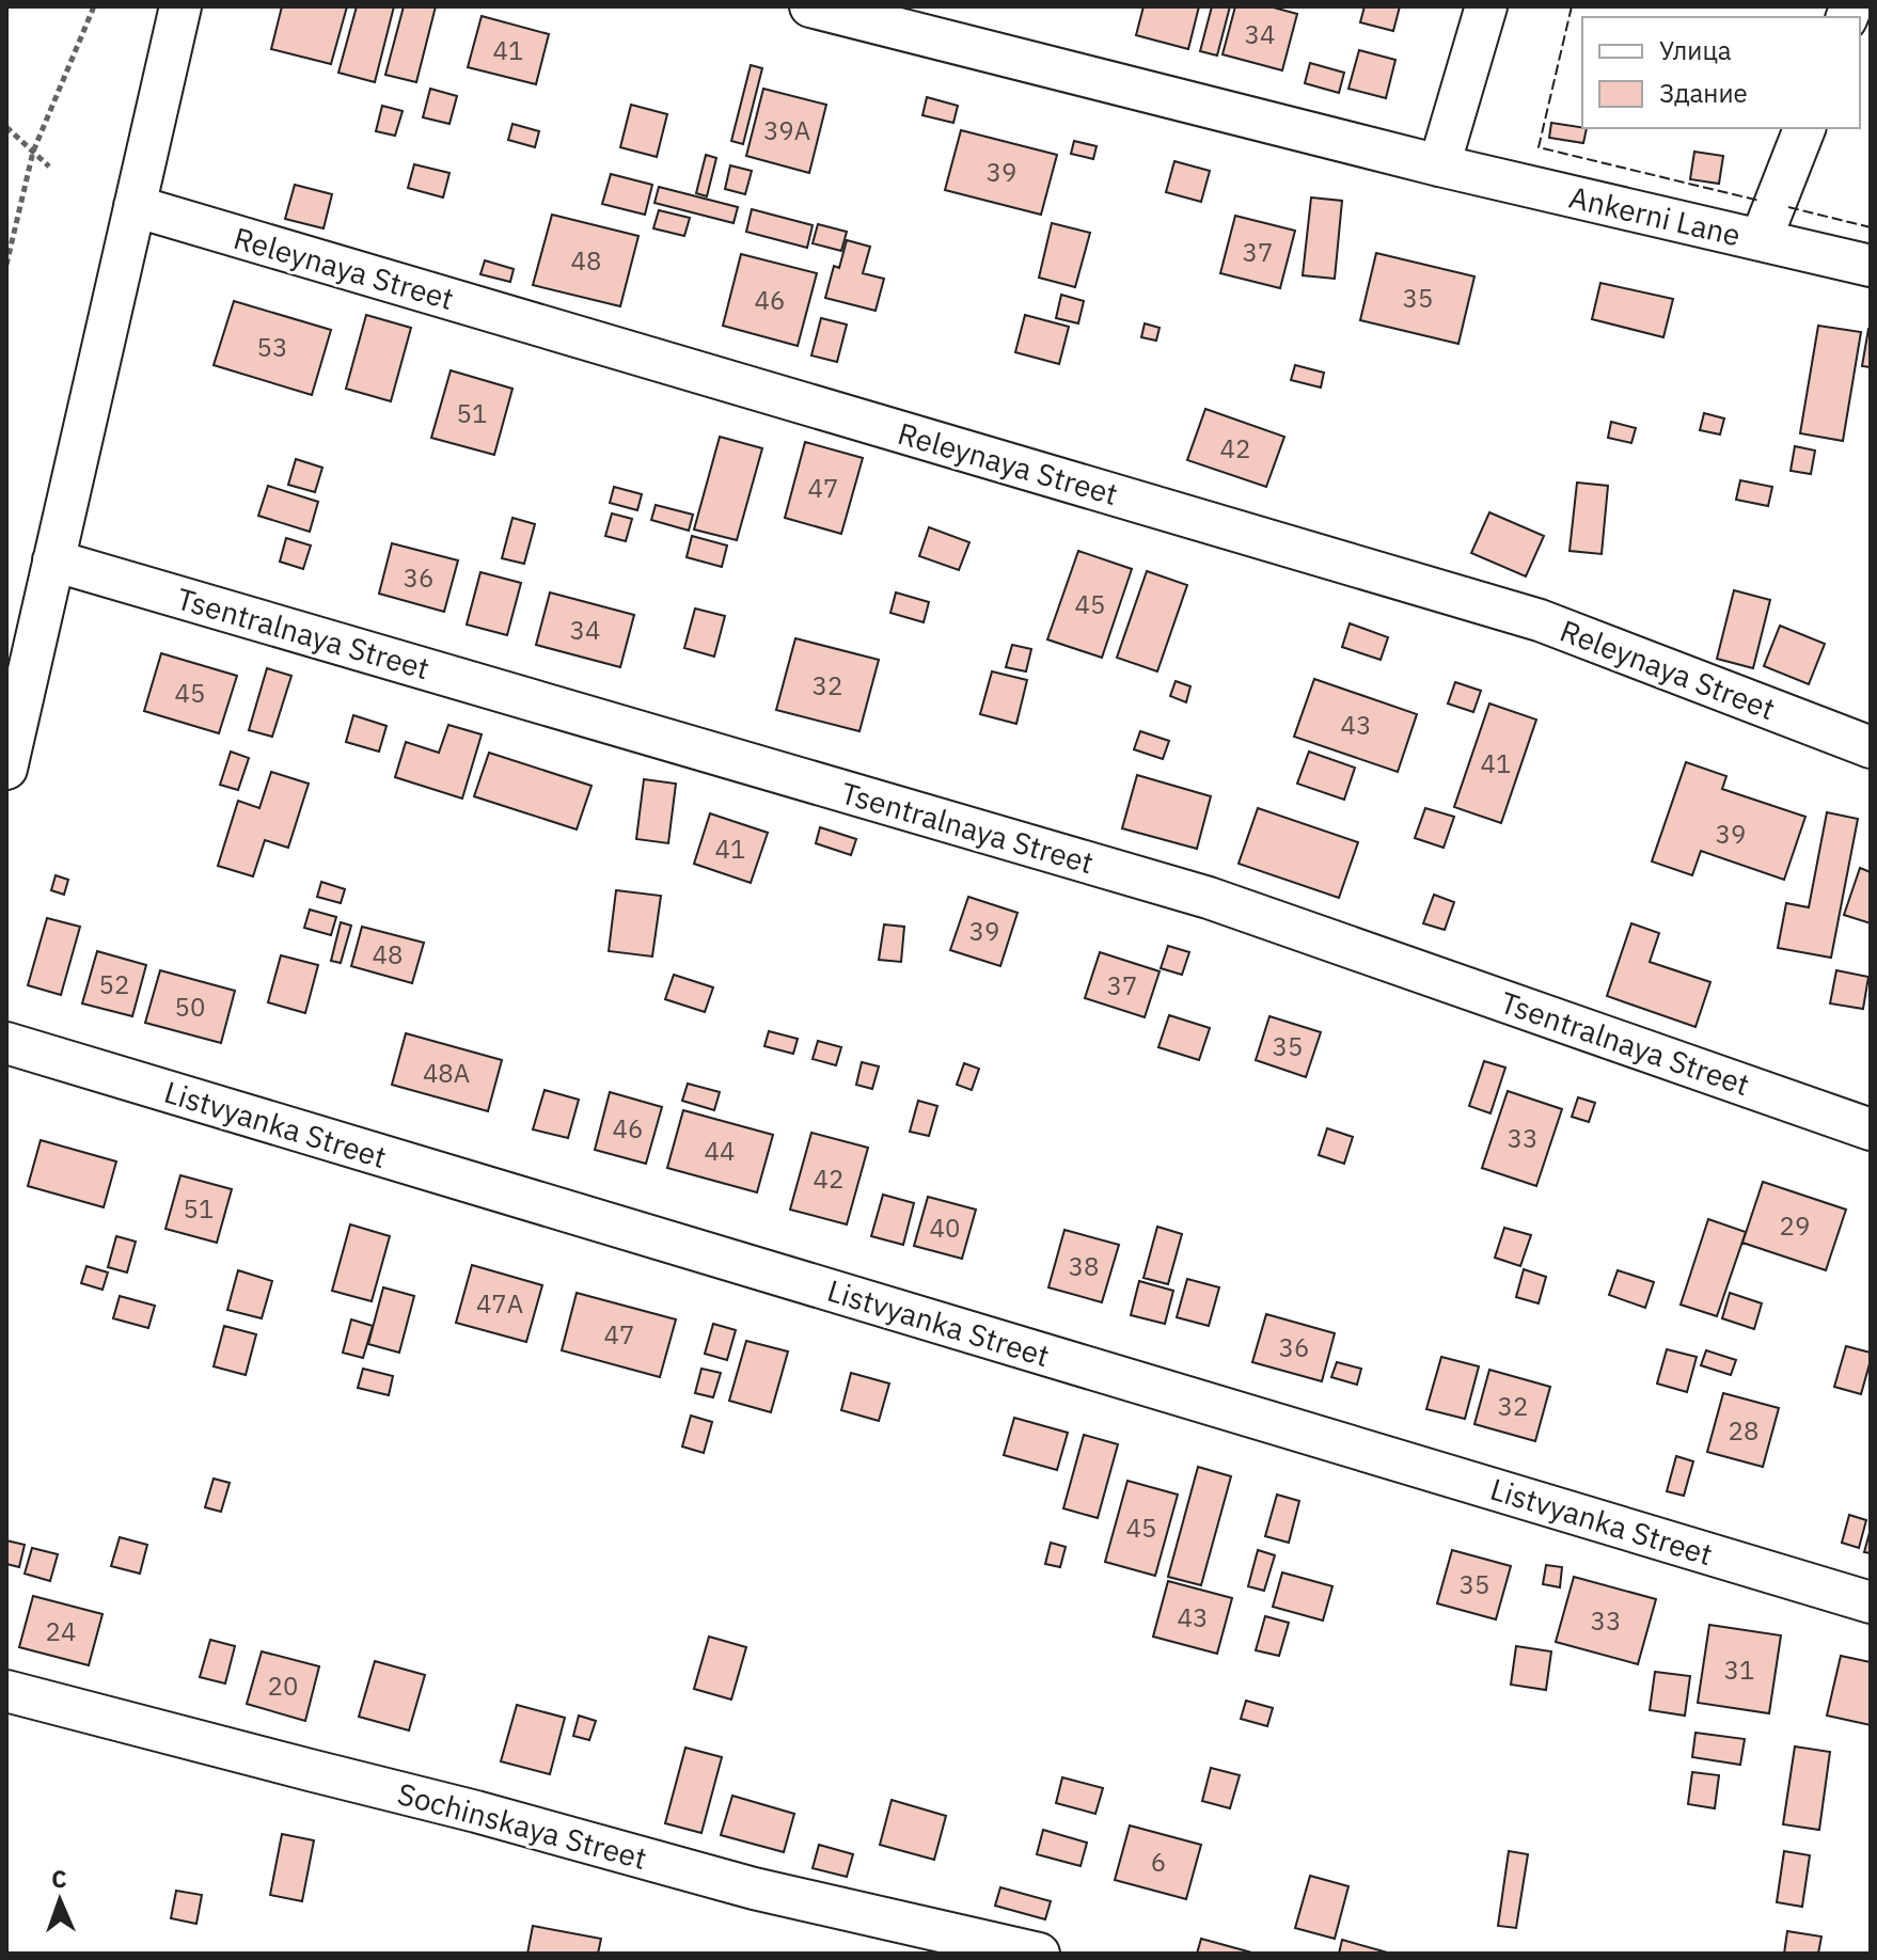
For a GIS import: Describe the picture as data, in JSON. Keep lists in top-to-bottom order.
{
  "streets": {
    "street": [
      "Ankerni Lane",
      "Releynaya Street",
      "Tsentralnaya Street",
      "Listvyanka Street",
      "Sochinskaya Street"
    ]
  },
  "house_numbers": [
    "34",
    "41",
    "39А",
    "39",
    "37",
    "48",
    "35",
    "46",
    "53",
    "51",
    "42",
    "47",
    "36",
    "45",
    "34",
    "32",
    "45",
    "43",
    "41",
    "39",
    "41",
    "39",
    "48",
    "52",
    "37",
    "50",
    "35",
    "48А",
    "46",
    "33",
    "44",
    "42",
    "51",
    "29",
    "40",
    "38",
    "47А",
    "47",
    "36",
    "32",
    "28",
    "45",
    "35",
    "43",
    "33",
    "24",
    "31",
    "20",
    "6"
  ],
  "legend": ["Улица", "Здание"],
  "north": "top"
}
